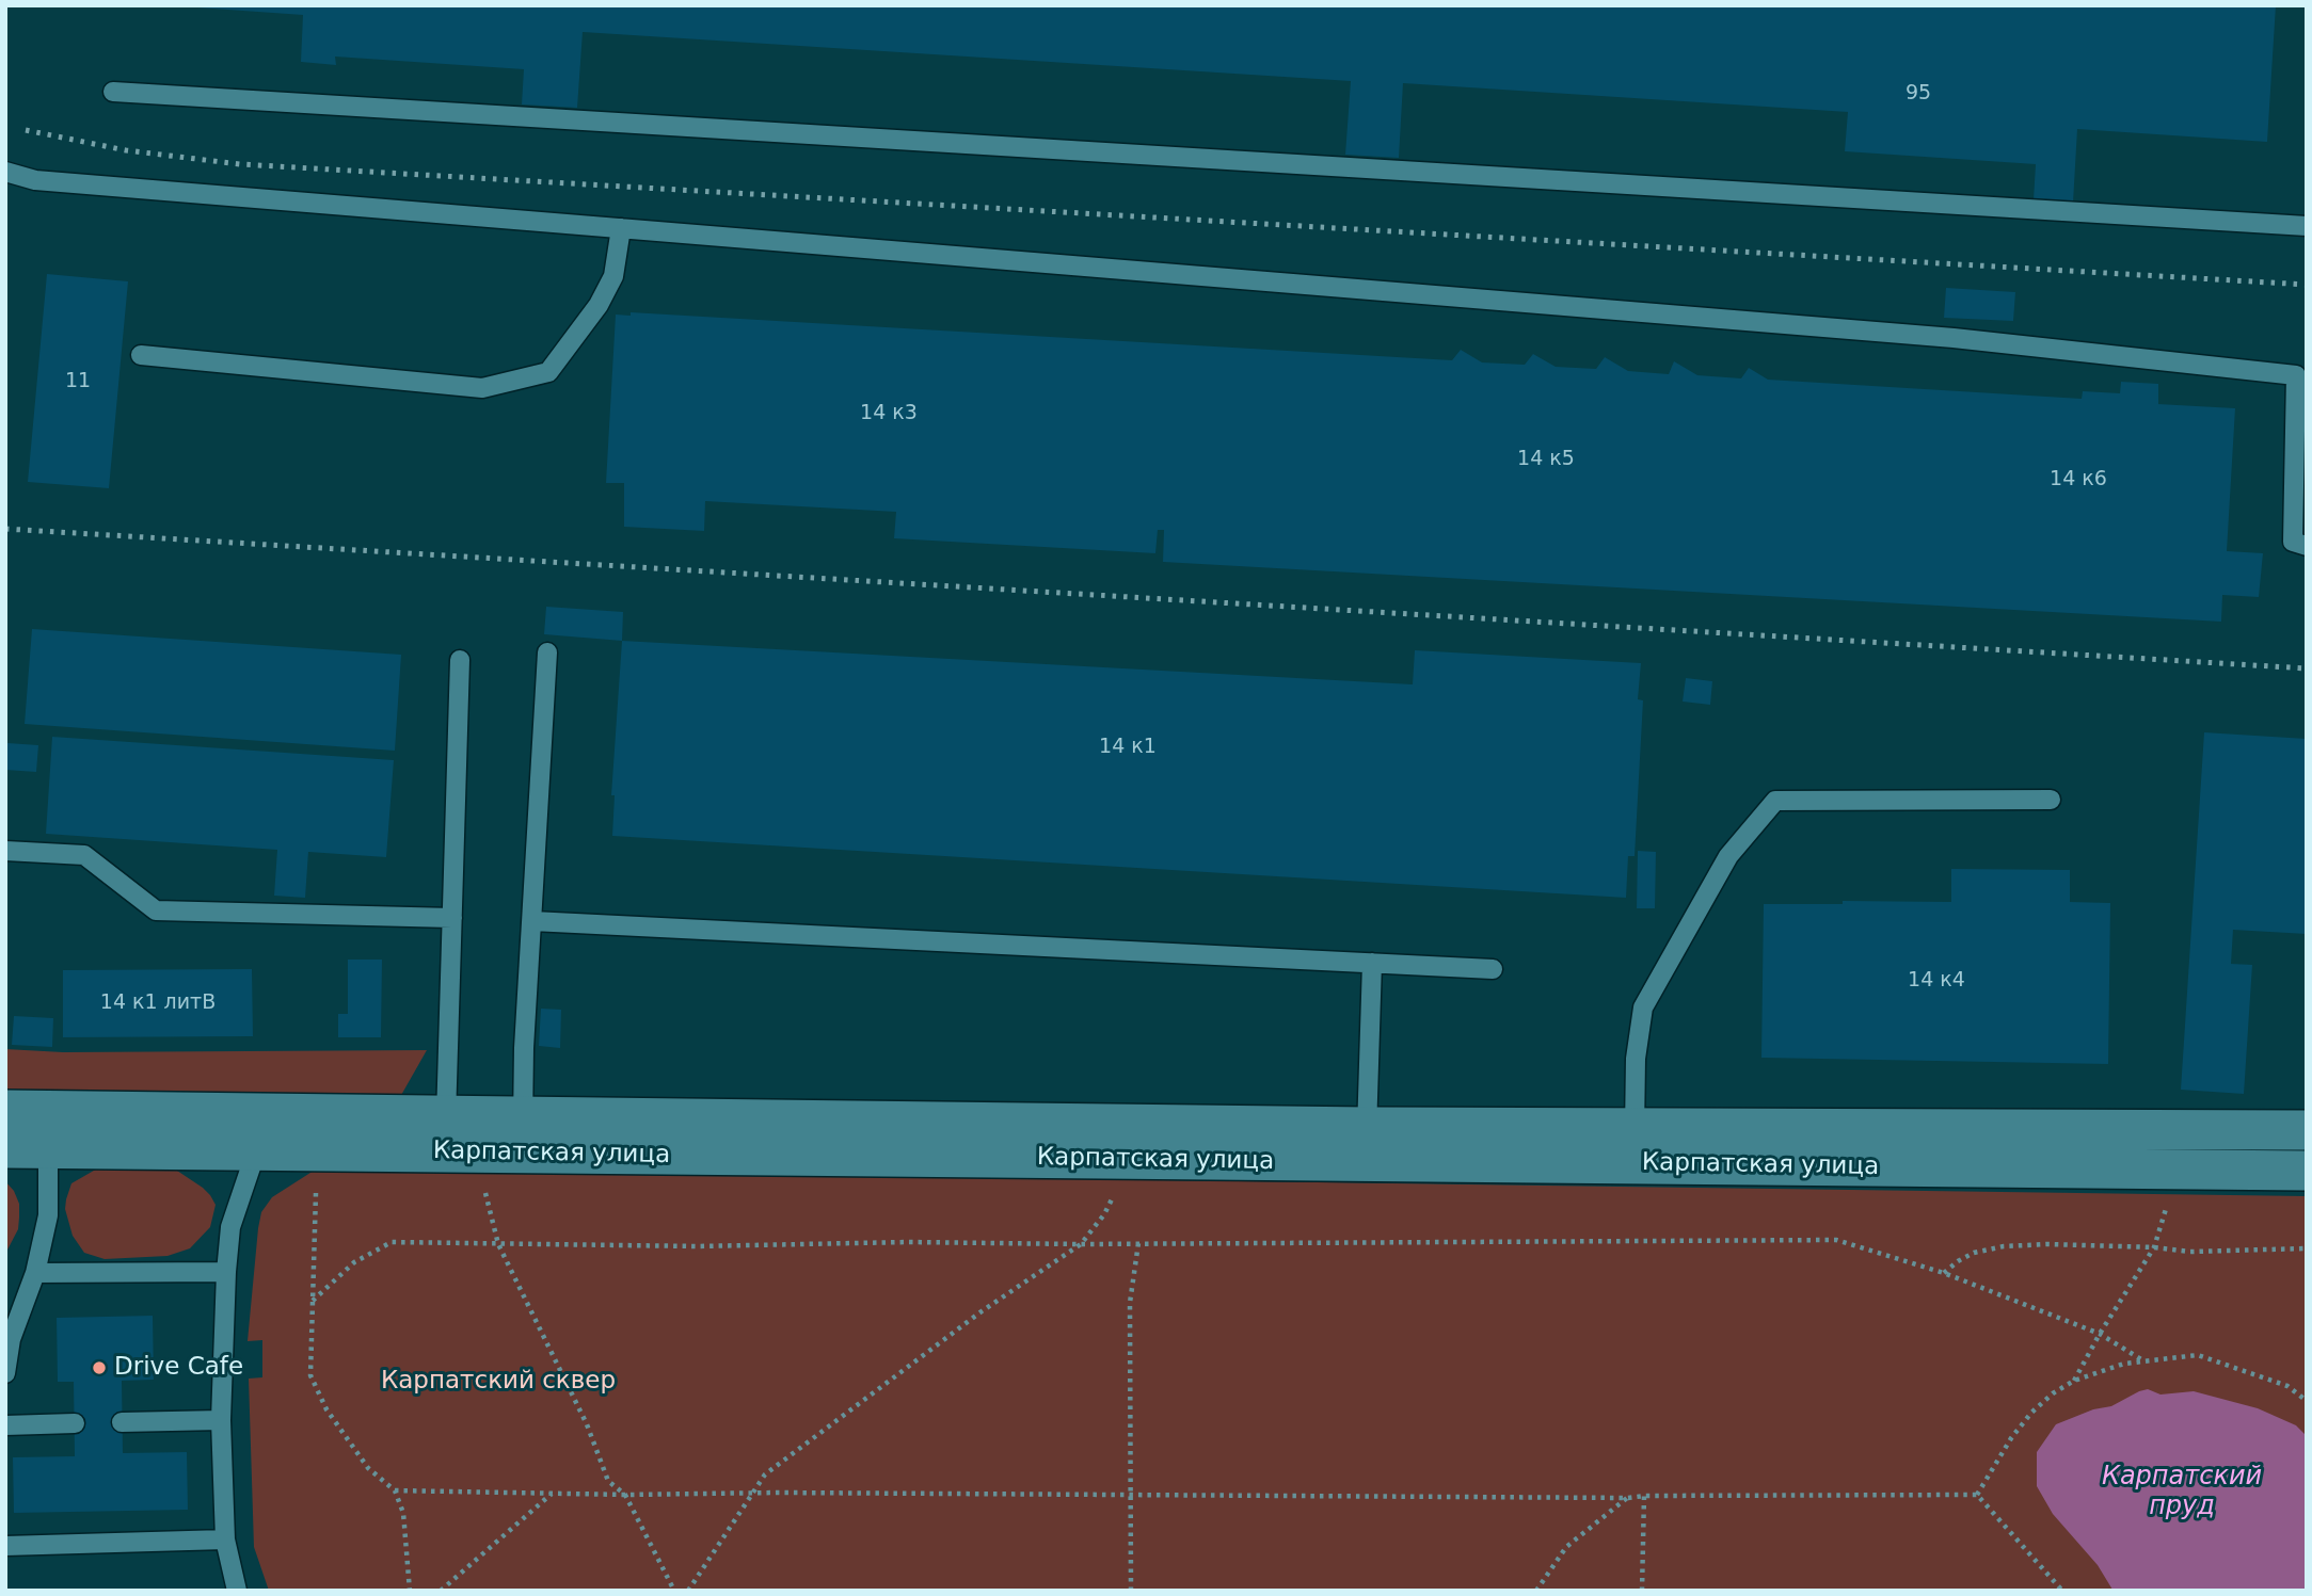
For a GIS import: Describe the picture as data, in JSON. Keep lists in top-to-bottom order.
{
  "streets": {
    "street": ["Карпатская улица"]
  },
  "water": ["Карпатский пруд"],
  "parks": ["Карпатский сквер"],
  "places": ["Drive Cafe"],
  "house_numbers": [
    "95",
    "11",
    "14 к3",
    "14 к5",
    "14 к6",
    "14 к1",
    "14 к4",
    "14 к1 литВ"
  ]
}
